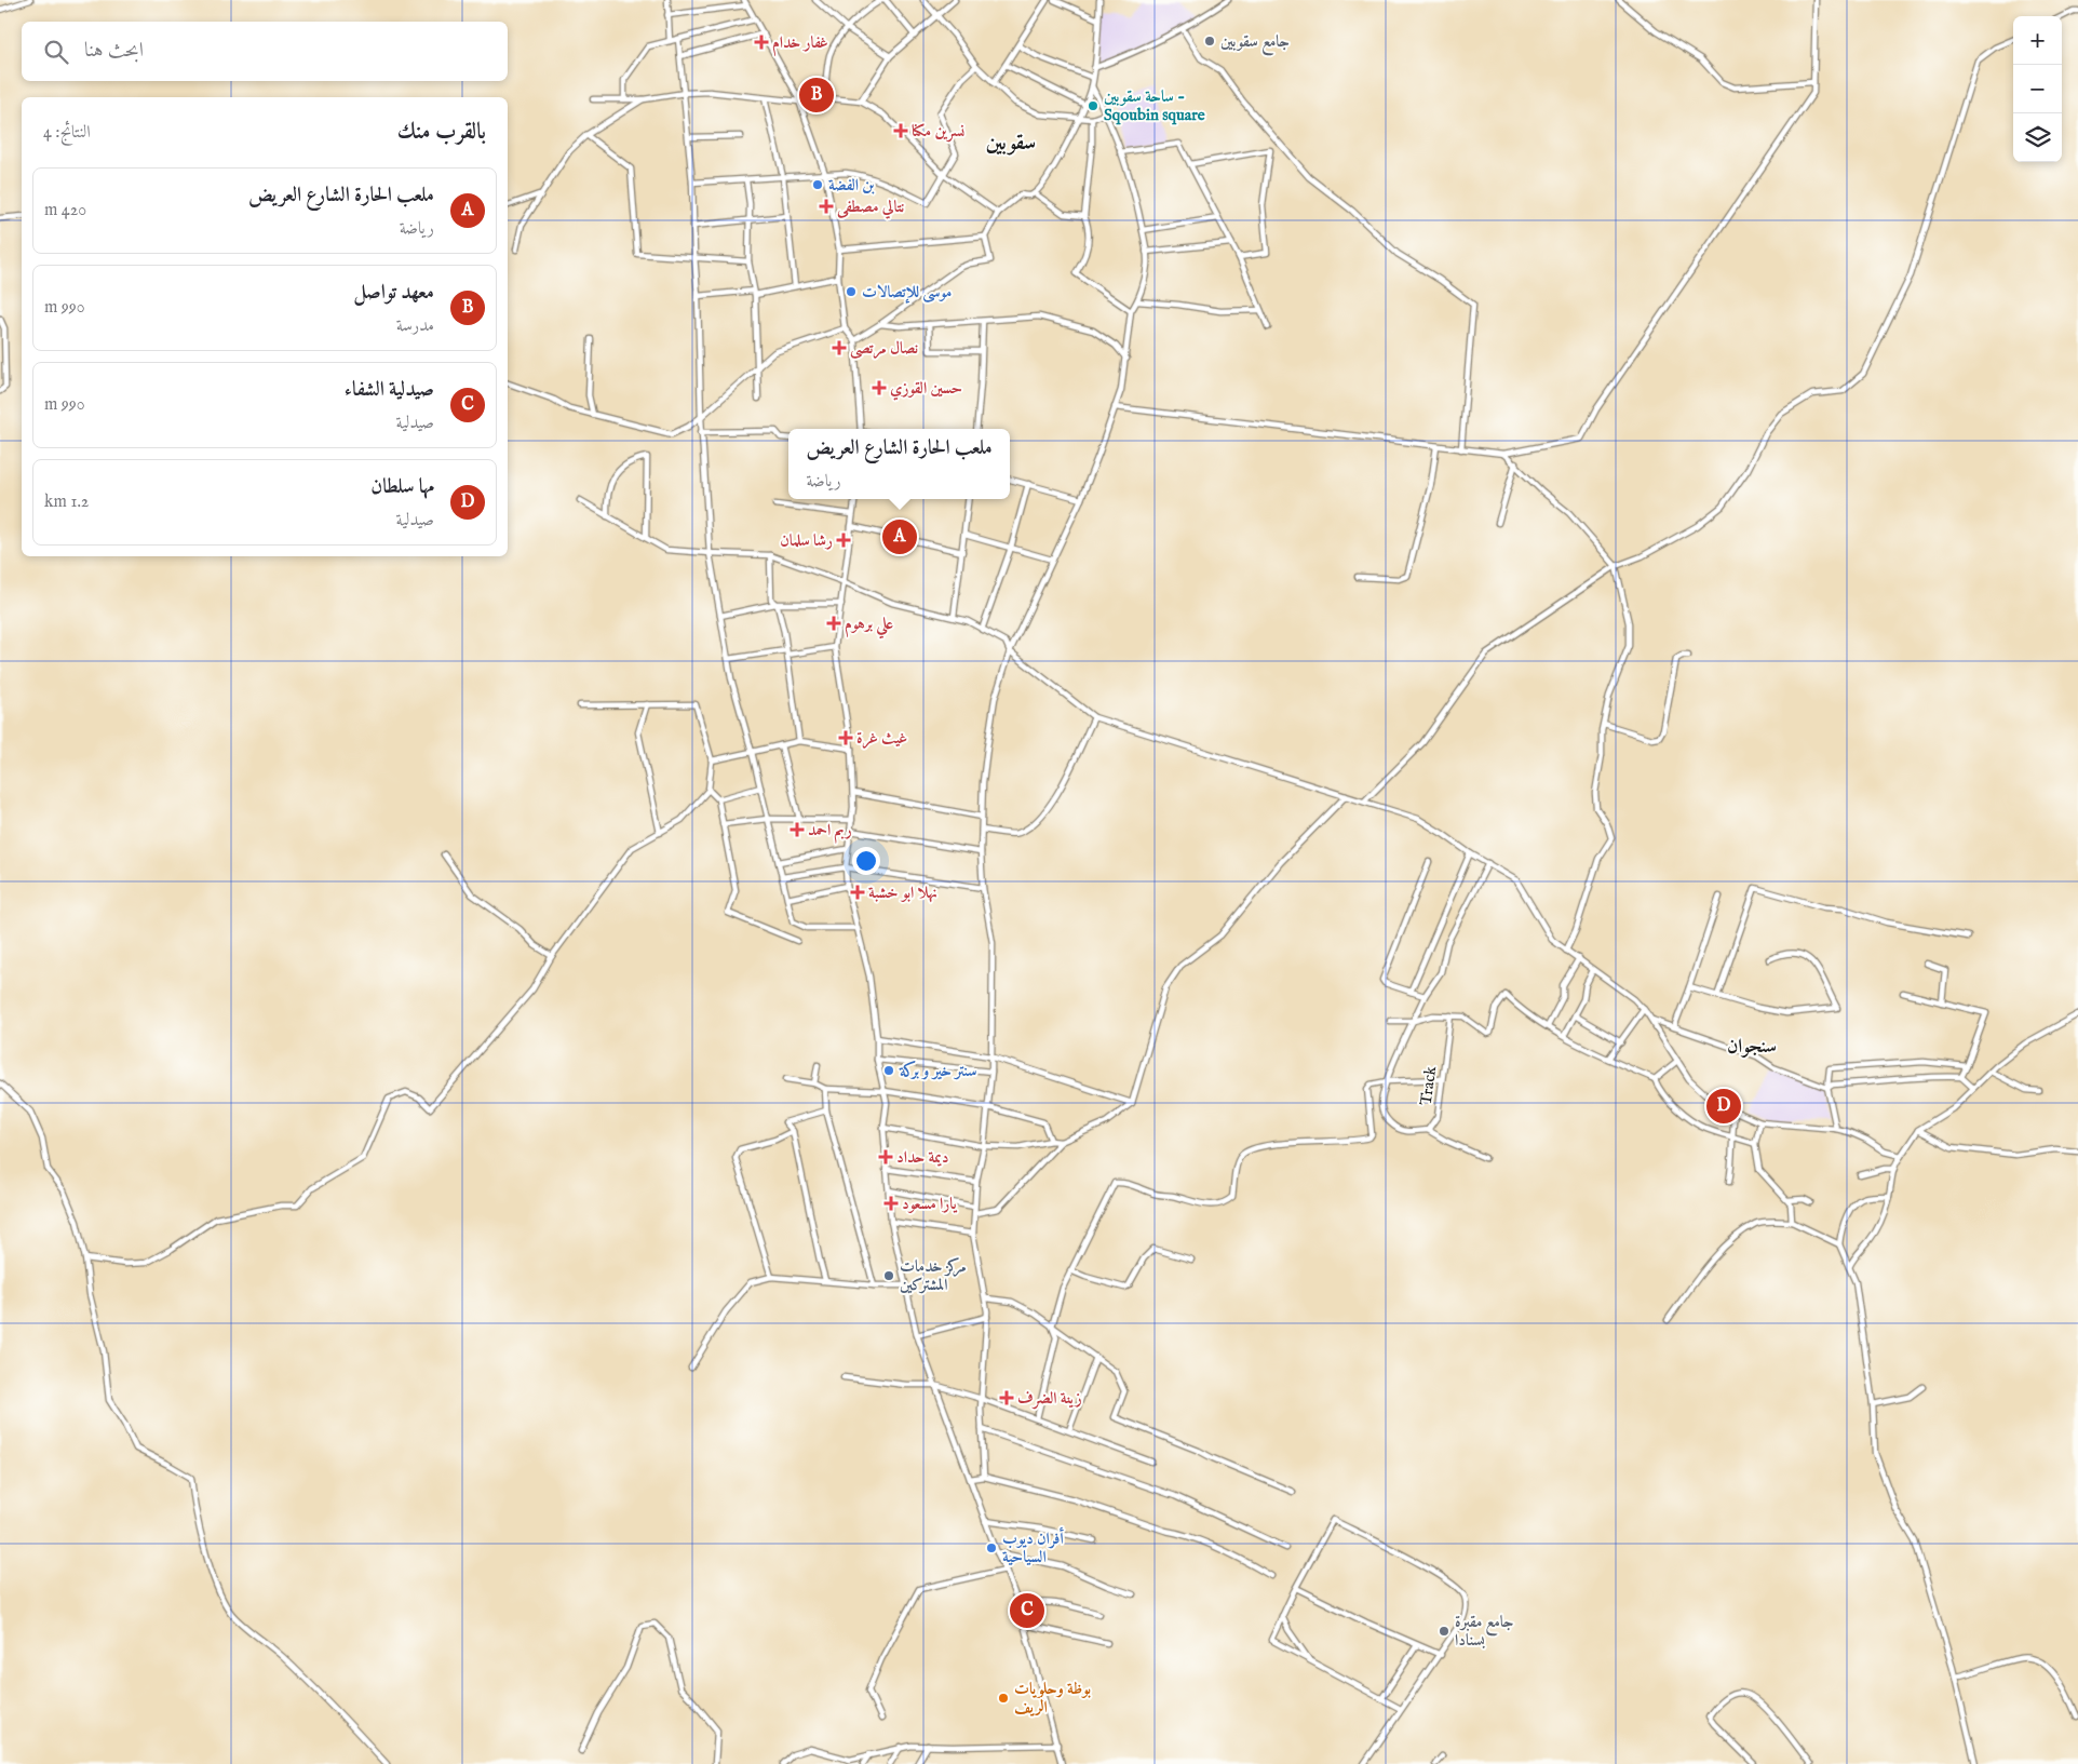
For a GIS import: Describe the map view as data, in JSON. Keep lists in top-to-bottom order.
{
  "streets": {
    "street": ["Track"]
  },
  "districts": ["سقوبين", "سنجوان"],
  "places": {
    "other": [
      "جامع سقوبين",
      "ساحة سقوبين - Sqoubin square",
      "بن الفضة",
      "موسى للإتصالات",
      "سنتر خير و بركة",
      "مركز خدمات المشتركين",
      "أفران ديوب السياحية",
      "جامع مقبرة بسنادا",
      "بوظة وحلويات الريف"
    ],
    "health": [
      "غفار خدام",
      "نسرين مكنا",
      "نتالي مصطفى",
      "نصال مرتصى",
      "حسين القوزي",
      "رشا سلمان",
      "علي برهوم",
      "غيث غرة",
      "ربم احمد",
      "نهلا ابو خشبة",
      "ديمة حداد",
      "يارا مسعود",
      "زينة الضرف"
    ]
  },
  "page": {
    "map_buttons": ["+", "−"],
    "search": "ابحث هنا",
    "pins": [
      "B",
      "A",
      "D",
      "C"
    ],
    "heading": ["بالقرب منك", "النتائج: 4"],
    "list": [
      {
        "mark": "A",
        "name": "ملعب الحارة الشارع العريض",
        "note": "رياضة",
        "value": "420 m"
      },
      {
        "mark": "B",
        "name": "معهد تواصل",
        "note": "مدرسة",
        "value": "990 m"
      },
      {
        "mark": "C",
        "name": "صيدلية الشفاء",
        "note": "صيدلية",
        "value": "990 m"
      },
      {
        "mark": "D",
        "name": "مها سلطان",
        "note": "صيدلية",
        "value": "1.2 km"
      }
    ],
    "popup": ["ملعب الحارة الشارع العريض", "رياضة"]
  }
}
